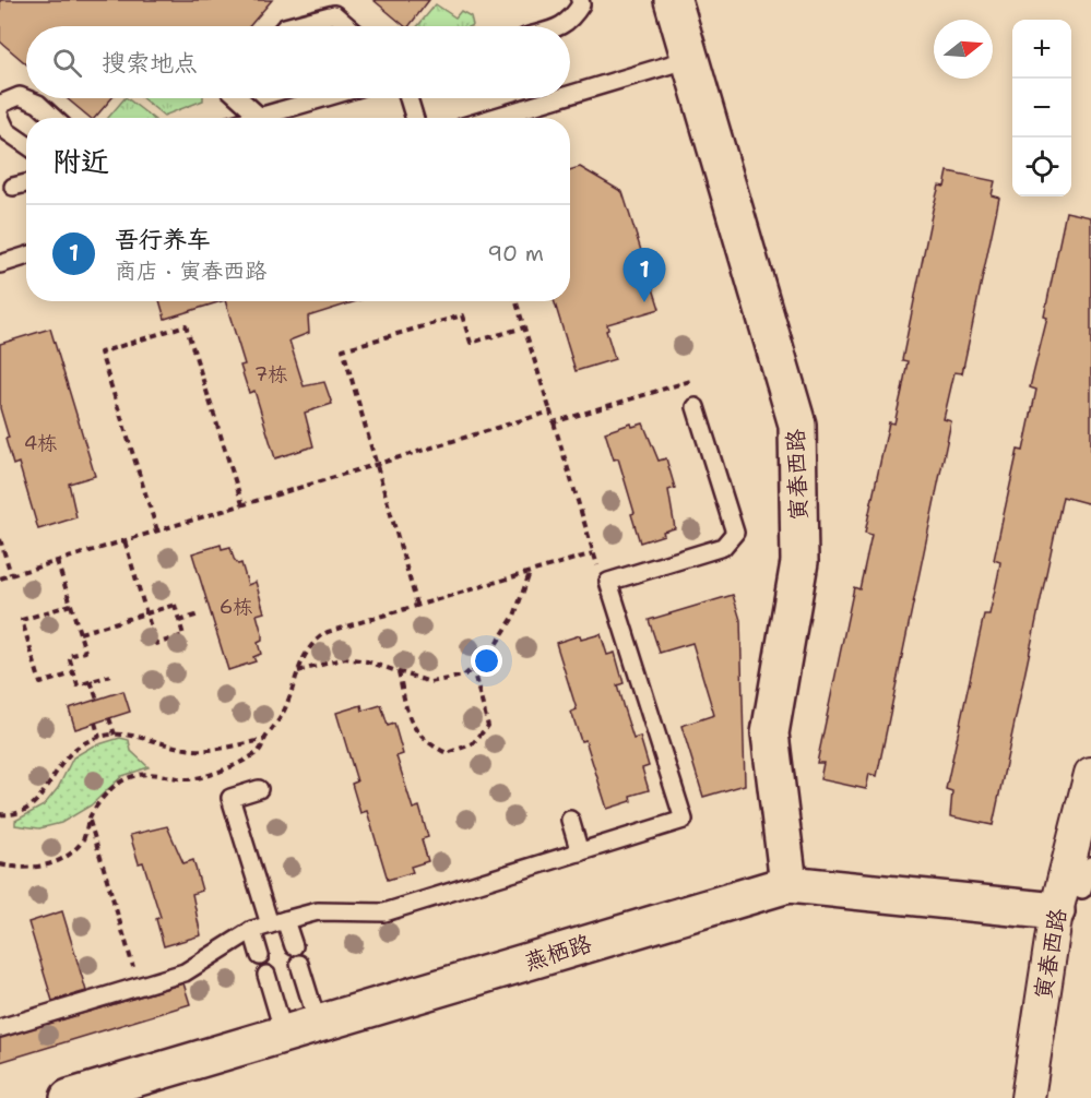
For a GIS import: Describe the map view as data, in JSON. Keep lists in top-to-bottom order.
{
  "streets": {
    "street": ["寅春西路", "燕栖路"]
  },
  "crossings": [
    ["寅春西路", "燕栖路"]
  ],
  "house_numbers": ["7栋", "4栋", "6栋"],
  "north": "right",
  "page": {
    "map_buttons": ["+", "−"],
    "search": "搜索地点",
    "heading": "附近",
    "list": [
      {
        "mark": "1",
        "name": "吾行养车",
        "note": "商店 · 寅春西路",
        "value": "90 m"
      }
    ],
    "pins": "1"
  }
}
